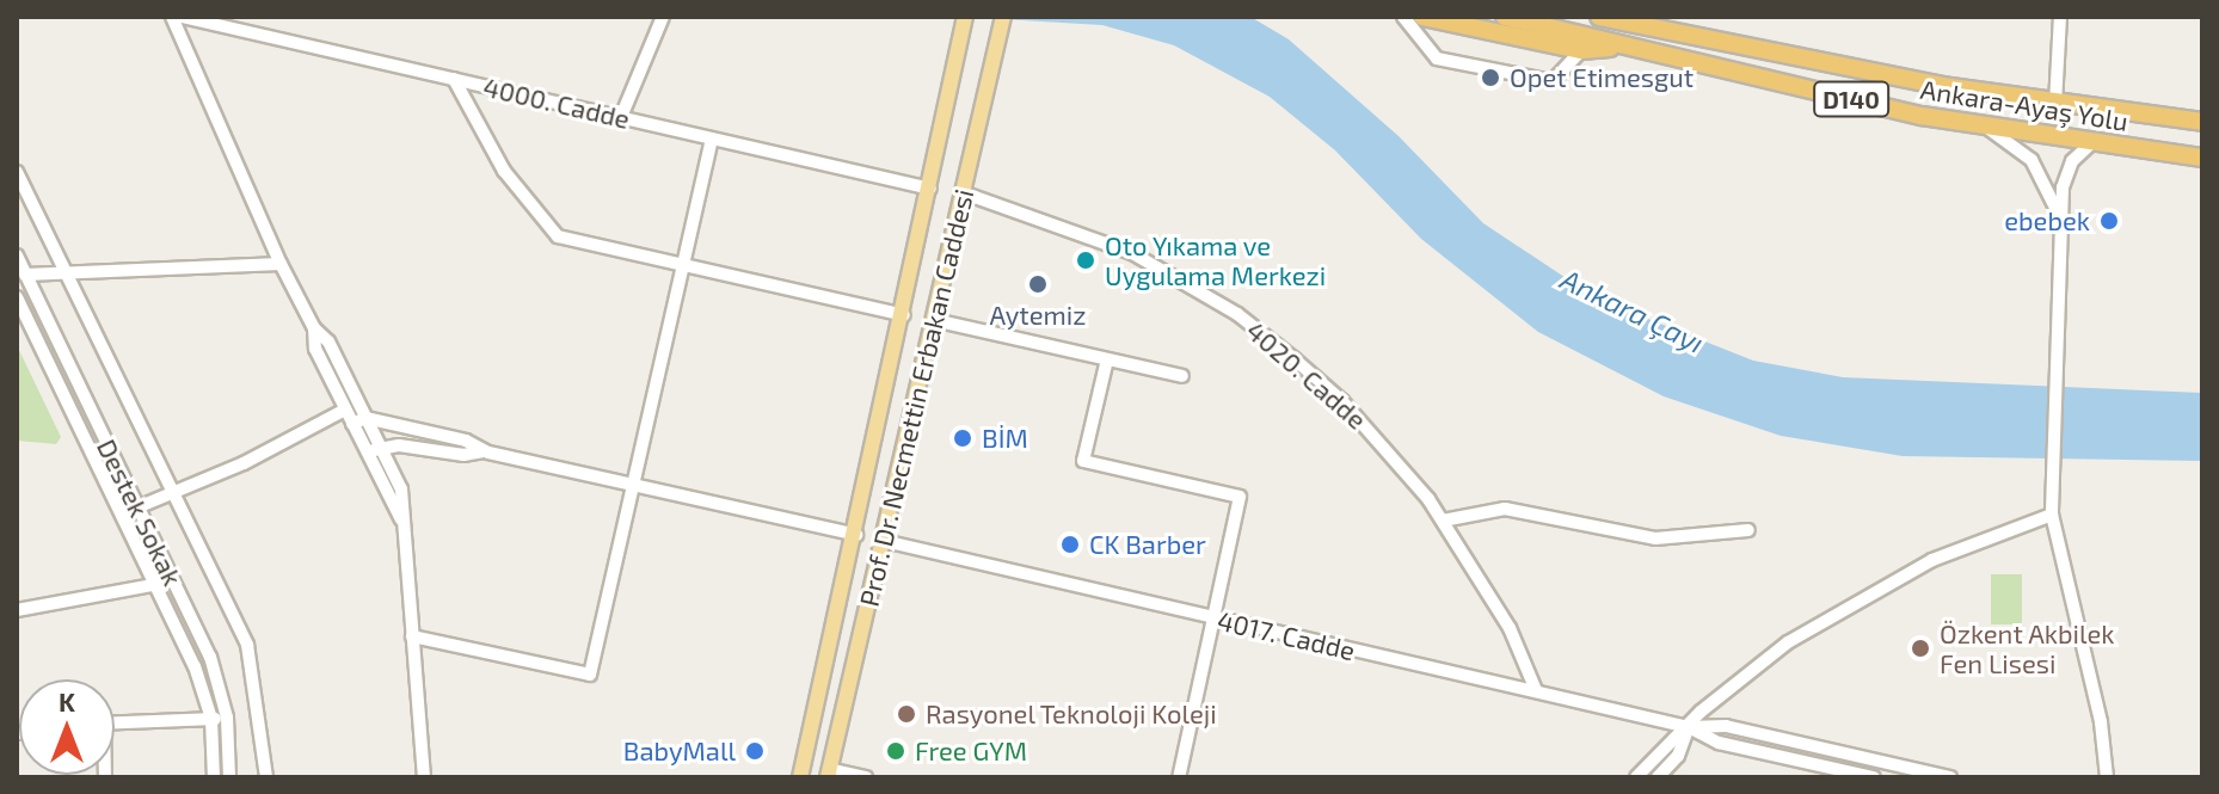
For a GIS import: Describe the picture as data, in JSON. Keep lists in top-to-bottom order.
{
  "streets": {
    "highway": ["D140", "Ankara-Ayaş Yolu"],
    "main road": ["Prof. Dr. Necmettin Erbakan Caddesi"],
    "street": [
      "4000. Cadde",
      "4020. Cadde",
      "Destek Sokak",
      "4017. Cadde"
    ]
  },
  "crossings": [
    ["4000. Cadde", "Prof. Dr. Necmettin Erbakan Caddesi"],
    ["4020. Cadde", "Prof. Dr. Necmettin Erbakan Caddesi"],
    ["4020. Cadde", "4017. Cadde"],
    ["Prof. Dr. Necmettin Erbakan Caddesi", "4017. Cadde"]
  ],
  "water": ["Ankara Çayı"],
  "places": [
    "Opet Etimesgut",
    "ebebek",
    "Oto Yıkama ve Uygulama Merkezi",
    "Aytemiz",
    "BİM",
    "CK Barber",
    "Özkent Akbilek Fen Lisesi",
    "Rasyonel Teknoloji Koleji",
    "BabyMall",
    "Free GYM"
  ],
  "north": "top"
}
